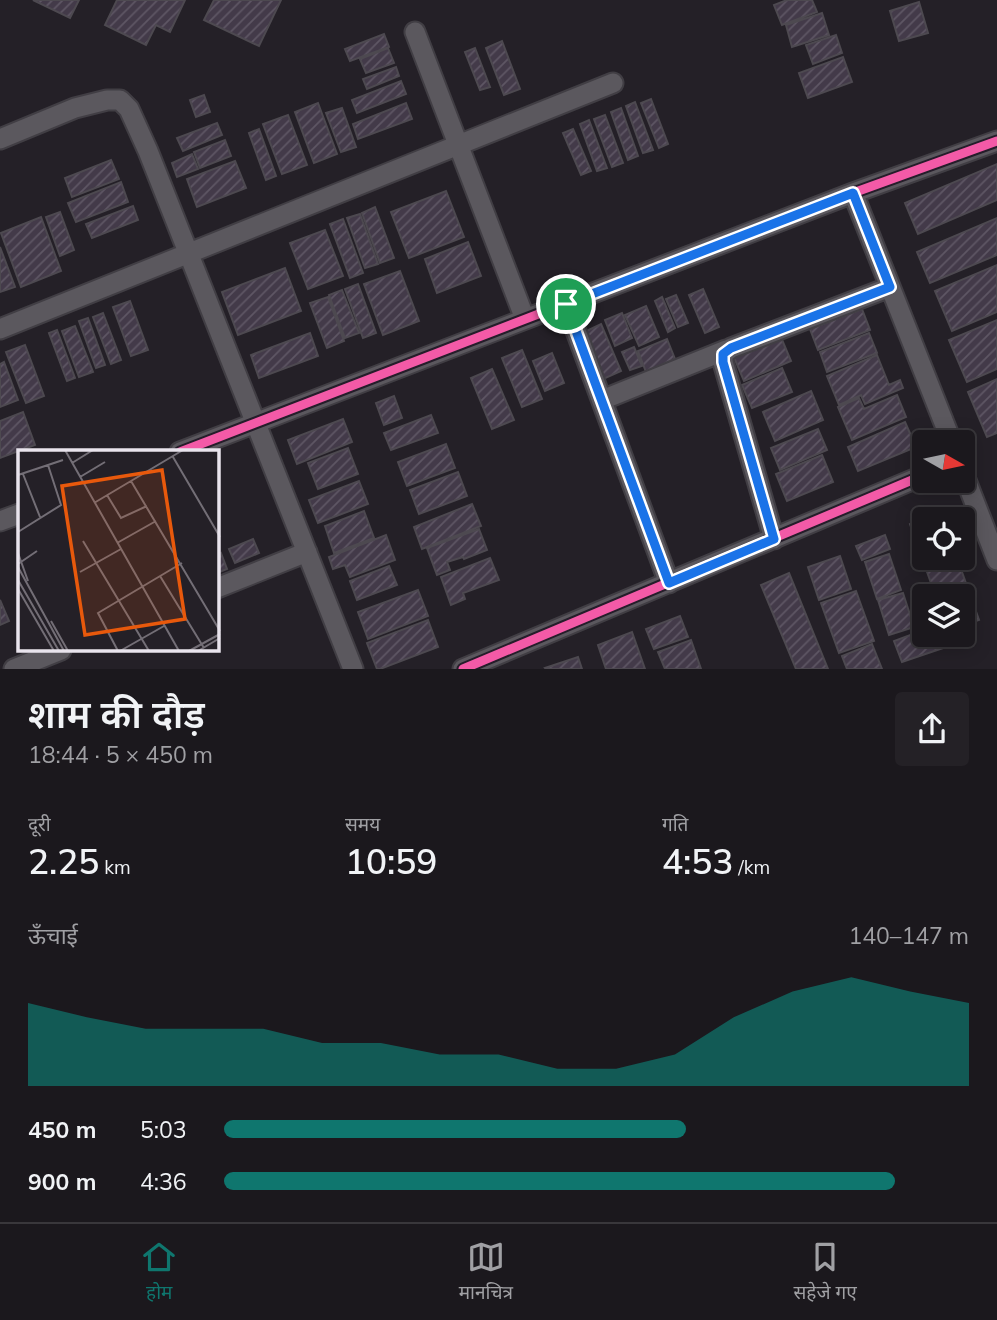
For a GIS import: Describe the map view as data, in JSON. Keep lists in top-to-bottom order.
{
  "north": "right",
  "page": {
    "heading": ["शाम की दौड़", "18:44 · 5 × 450 m"],
    "stats": [
      ["दूरी", "2.25 km"],
      ["समय", "10:59"],
      ["गति", "4:53 /km"]
    ],
    "chart": ["ऊँचाई", "140–147 m"],
    "list": [
      {
        "name": "450 m",
        "note": "5:03"
      },
      {
        "name": "900 m",
        "note": "4:36"
      }
    ],
    "tabs": ["होम", "मानचित्र", "सहेजे गए"]
  }
}
